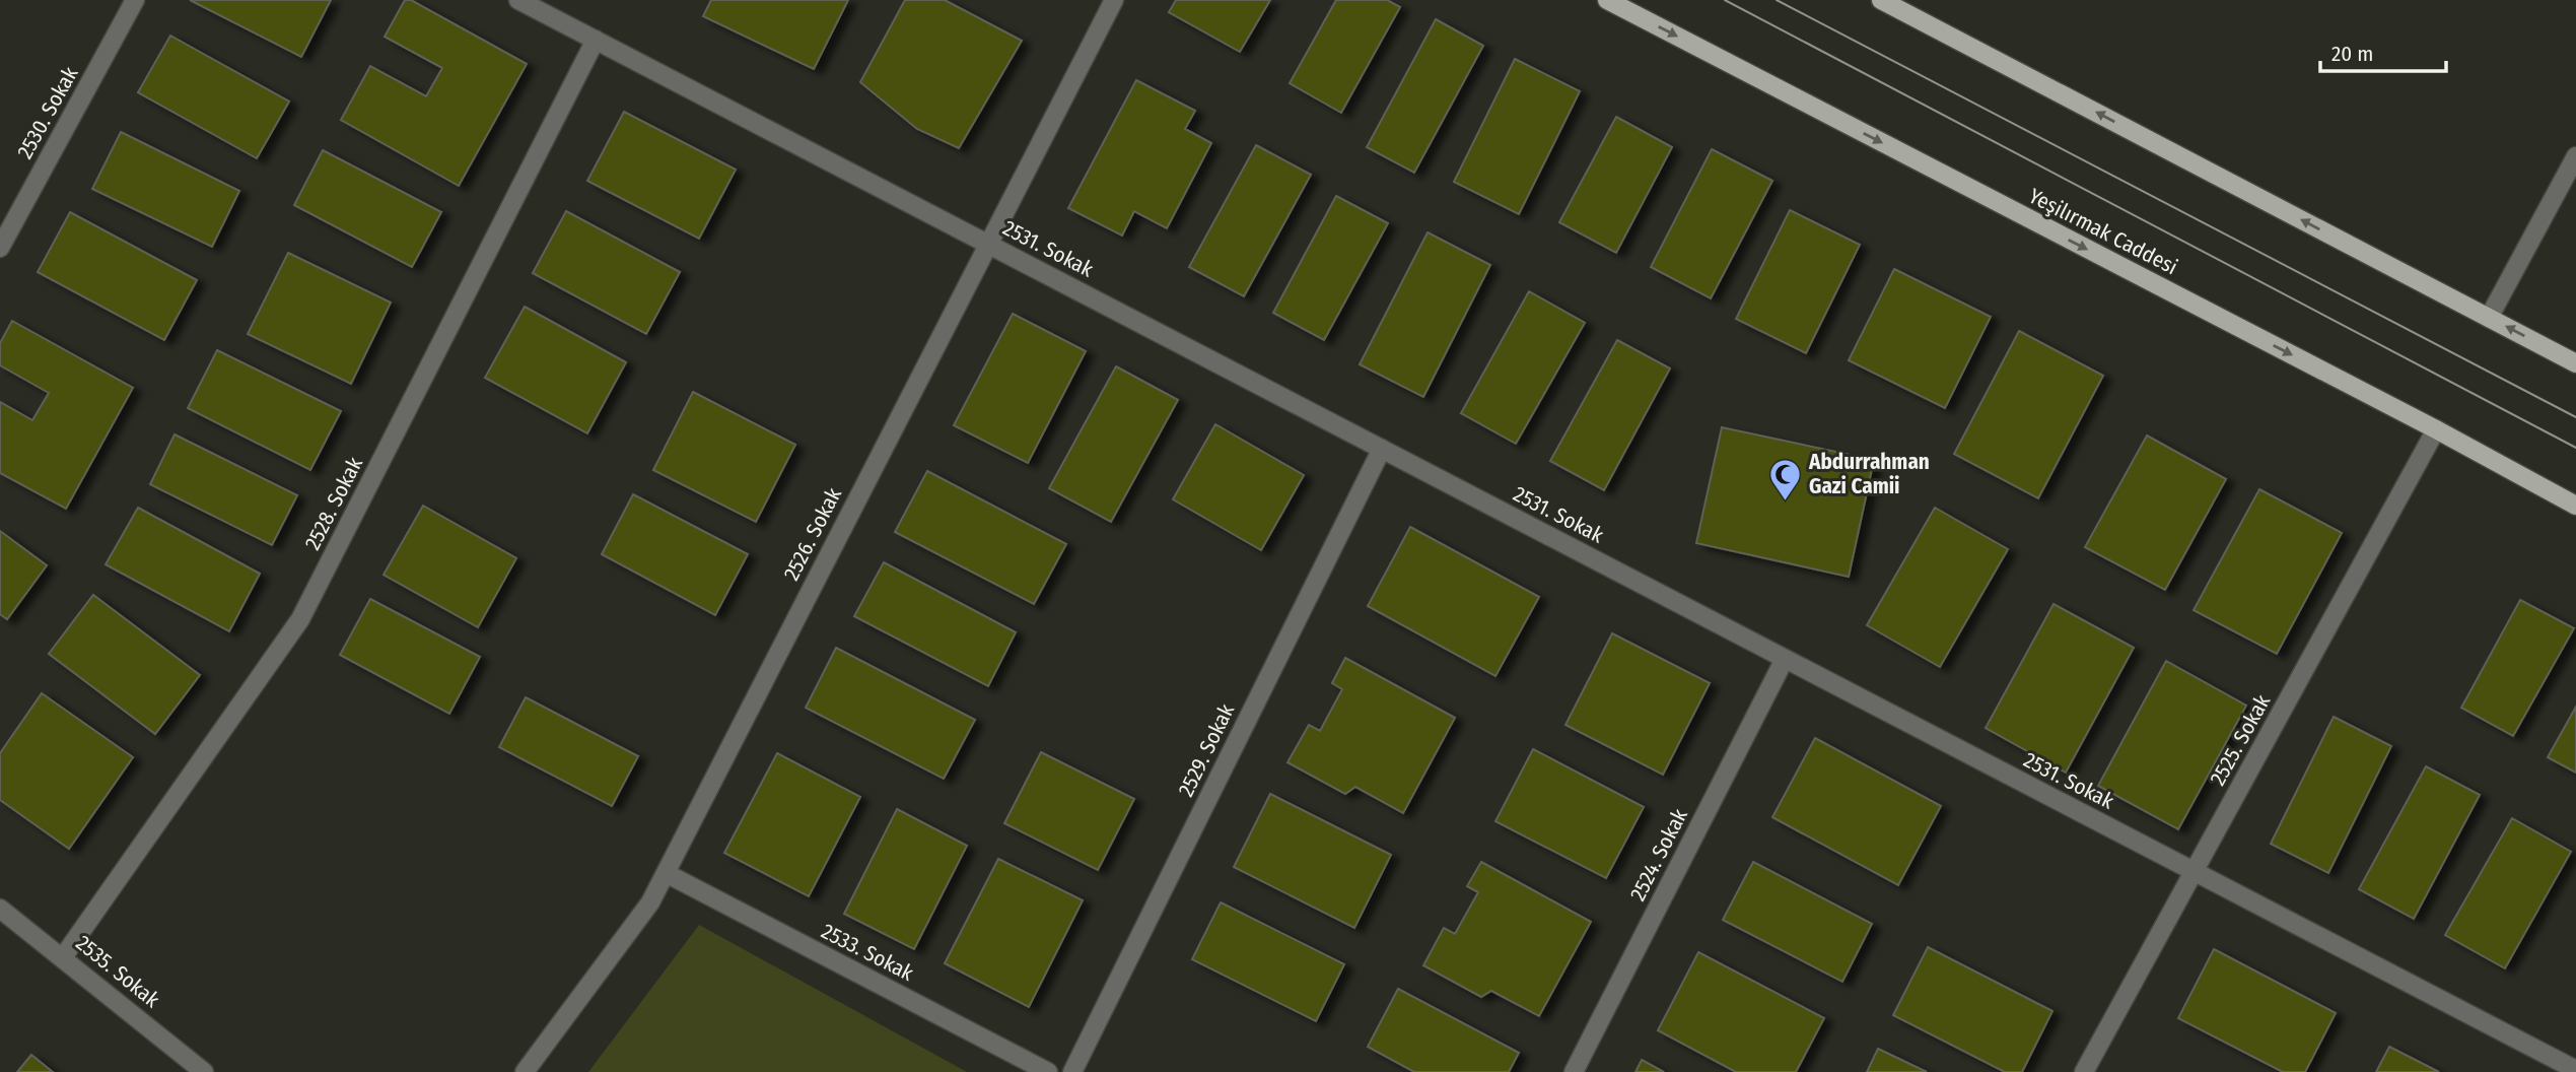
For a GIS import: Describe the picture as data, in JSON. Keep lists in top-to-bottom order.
{
  "streets": {
    "main road": ["Yeşilırmak Caddesi"],
    "street": [
      "2530. Sokak",
      "2531. Sokak",
      "2528. Sokak",
      "2526. Sokak",
      "2525. Sokak",
      "2529. Sokak",
      "2524. Sokak",
      "2533. Sokak",
      "2535. Sokak"
    ]
  },
  "crossings": [
    ["Yeşilırmak Caddesi", "2525. Sokak"],
    ["2531. Sokak", "2528. Sokak"],
    ["2531. Sokak", "2526. Sokak"],
    ["2531. Sokak", "2525. Sokak"],
    ["2531. Sokak", "2529. Sokak"],
    ["2531. Sokak", "2524. Sokak"],
    ["2528. Sokak", "2535. Sokak"],
    ["2526. Sokak", "2533. Sokak"]
  ],
  "places": {
    "mosque": ["Abdurrahman Gazi Camii"]
  },
  "scale_bar": "20 m"
}
